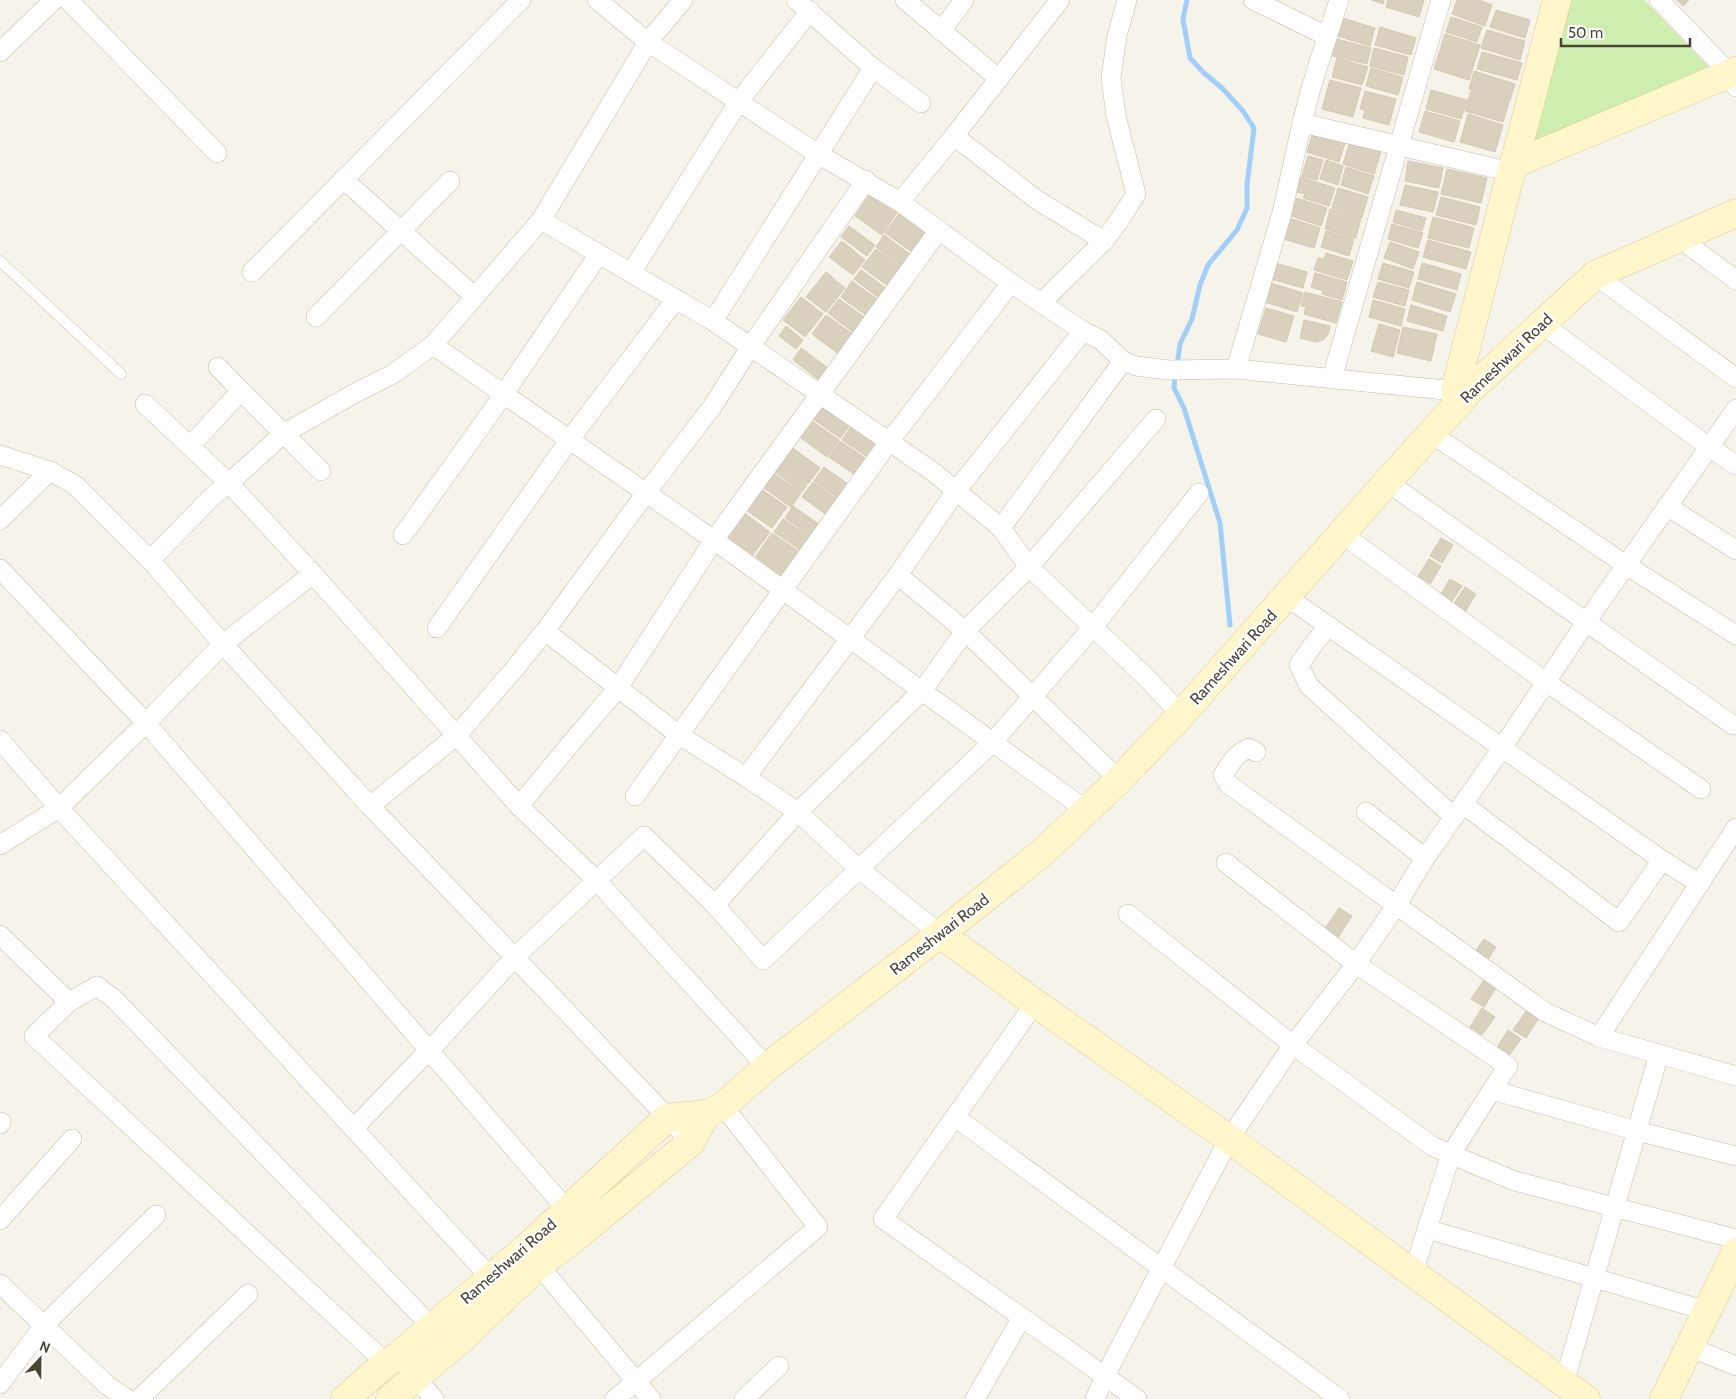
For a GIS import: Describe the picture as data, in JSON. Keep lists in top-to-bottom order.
{
  "streets": {
    "main road": ["Rameshwari Road"]
  },
  "scale_bar": "50 m",
  "north": "top"
}
